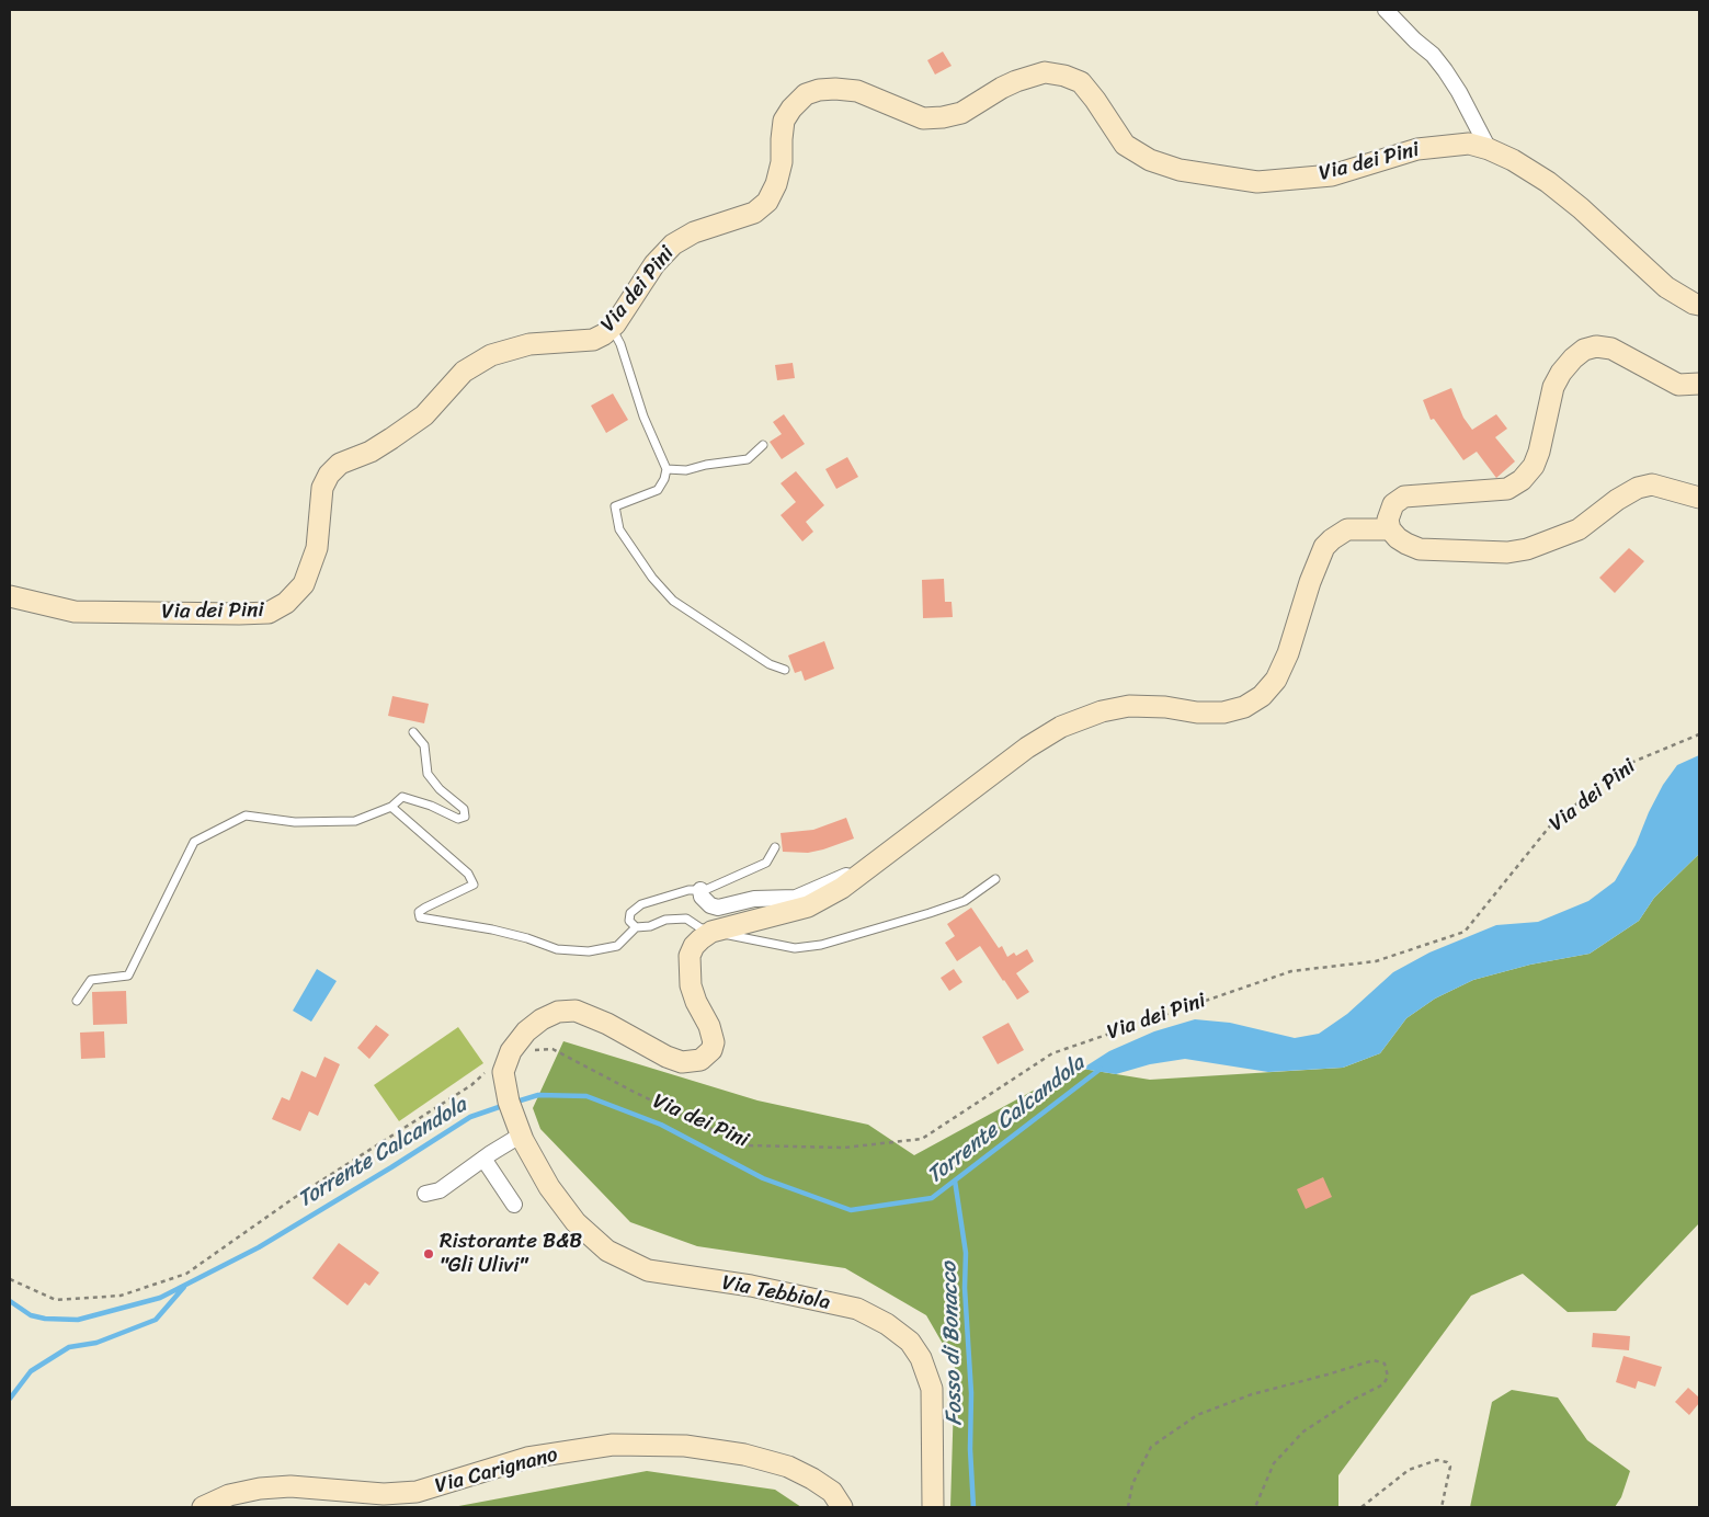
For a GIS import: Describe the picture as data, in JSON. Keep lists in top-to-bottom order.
{
  "streets": {
    "street": ["Via dei Pini", "Via Tebbiola", "Via Carignano"]
  },
  "crossings": [
    ["Via dei Pini", "Via Tebbiola"]
  ],
  "water": ["Torrente Calcandola", "Fosso di Bonacco"],
  "places": ["Ristorante B&B \"Gli Ulivi\""]
}
